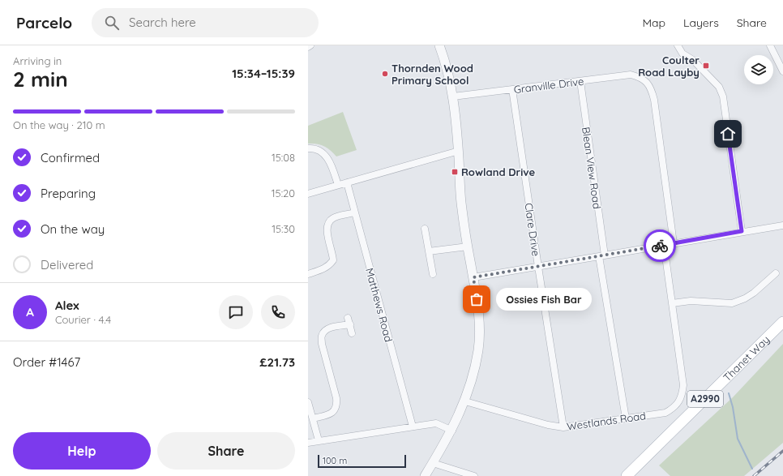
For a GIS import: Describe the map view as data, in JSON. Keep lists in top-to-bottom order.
{
  "streets": {
    "main road": ["Thanet Way", "A2990"],
    "street": [
      "Granville Drive",
      "Blean View Road",
      "Clare Drive",
      "Matthews Road",
      "Westlands Road"
    ]
  },
  "crossings": [
    ["Granville Drive", "Blean View Road"],
    ["Granville Drive", "Clare Drive"],
    ["Blean View Road", "Westlands Road"],
    ["Clare Drive", "Westlands Road"]
  ],
  "places": {
    "transit": ["Coulter Road Layby", "Rowland Drive"],
    "other": ["Thornden Wood Primary School", "Ossies Fish Bar"]
  },
  "scale_bar": "100 m",
  "page": {
    "header": "Parcelo",
    "search": "Search here",
    "nav": ["Map", "Layers", "Share"],
    "heading": ["2 min", "Arriving in", "15:34–15:39"],
    "panel": [
      "Alex",
      "Courier · 4.4",
      "Order #1467",
      "£21.73"
    ],
    "bar": "On the way · 210 m",
    "list": [
      ["Confirmed", "15:08"],
      ["Preparing", "15:20"],
      ["On the way", "15:30"],
      "Delivered"
    ],
    "bubble": "Ossies Fish Bar",
    "round": "A",
    "buttons": ["Help", "Share"],
    "scale": "100 m"
  }
}
